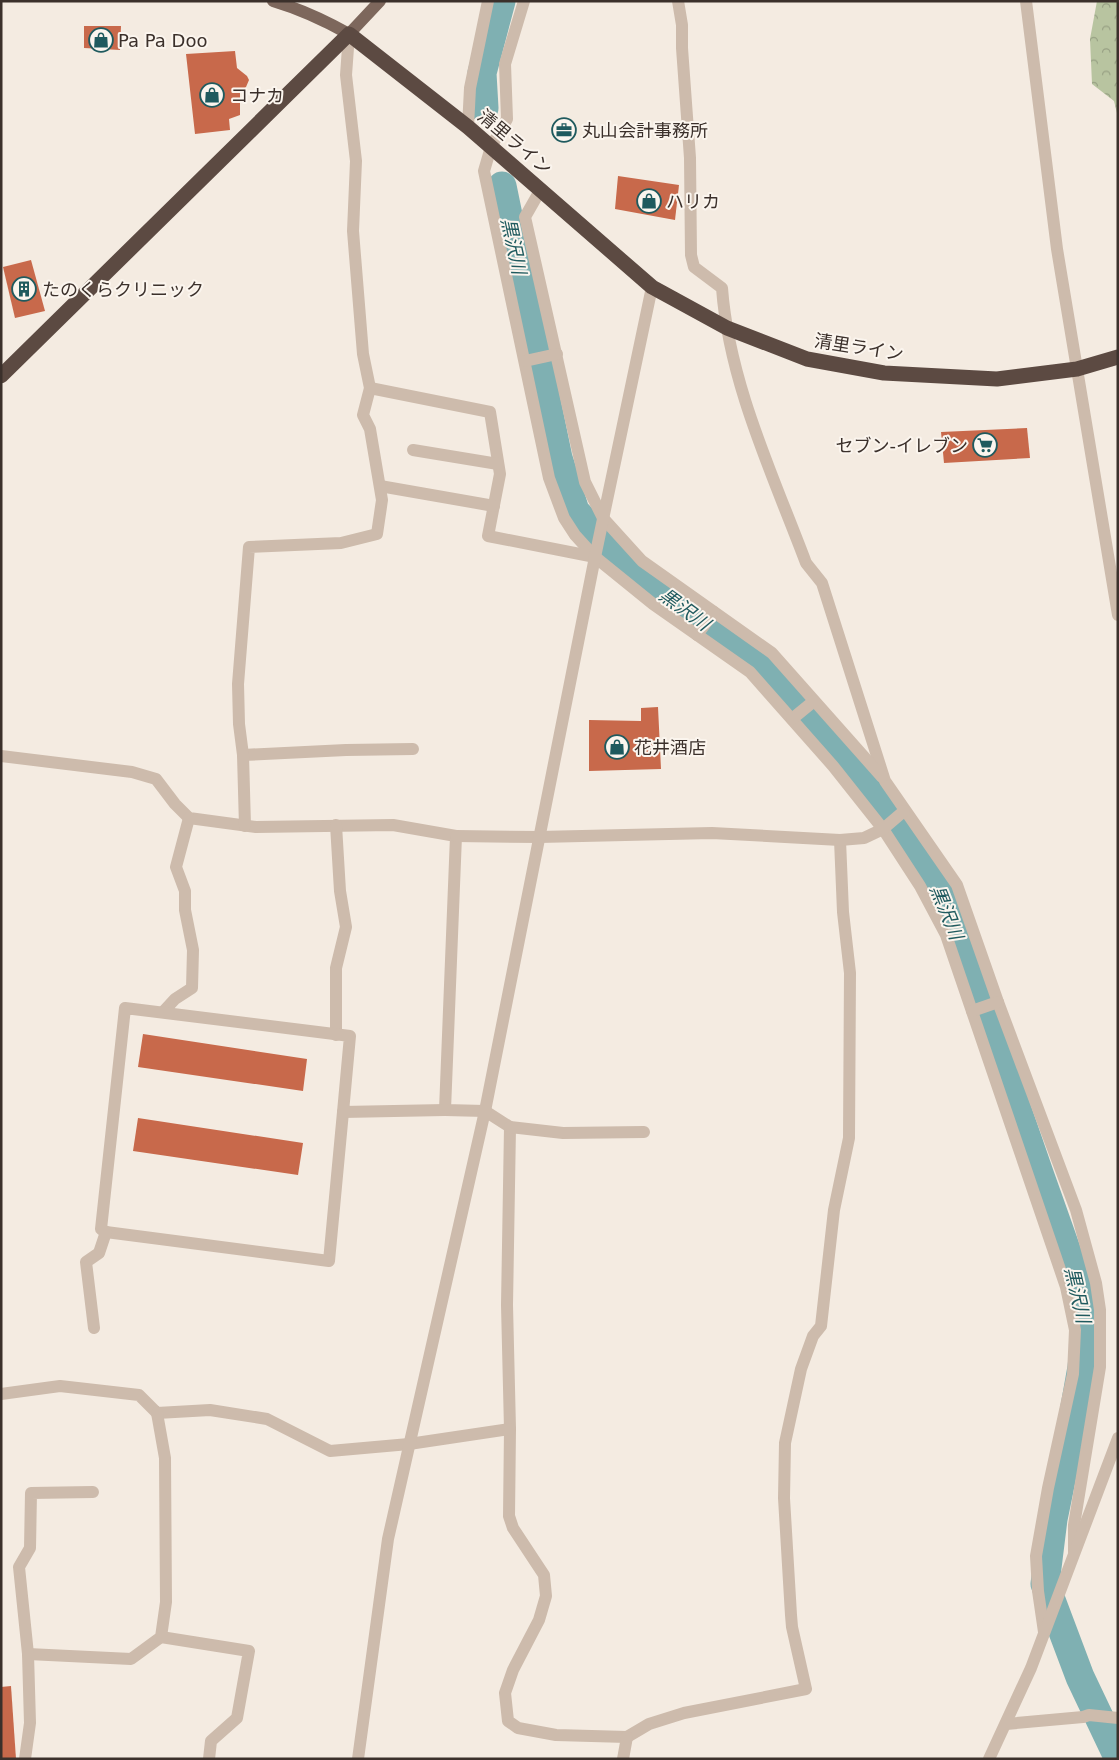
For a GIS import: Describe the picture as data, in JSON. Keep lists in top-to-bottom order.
{
  "streets": {
    "highway": ["清里ライン"]
  },
  "water": ["黒沢川"],
  "places": {
    "shop": [
      "Pa Pa Doo",
      "コナカ",
      "ハリカ",
      "花井酒店"
    ],
    "office": ["丸山会計事務所"],
    "building": ["たのくらクリニック"],
    "supermarket": ["セブン-イレブン"]
  }
}
